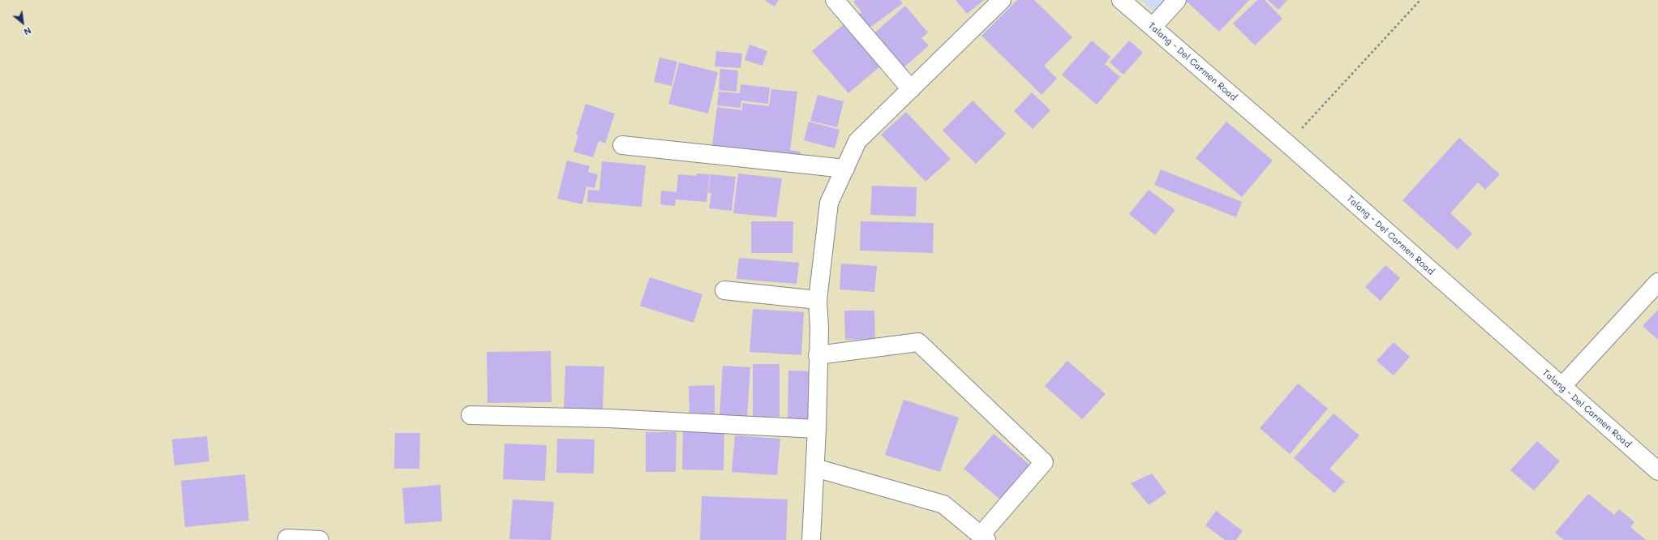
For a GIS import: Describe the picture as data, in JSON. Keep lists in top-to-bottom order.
{
  "streets": {
    "street": ["Talang - Del Carmen Road"]
  },
  "north": "bottom right"
}
